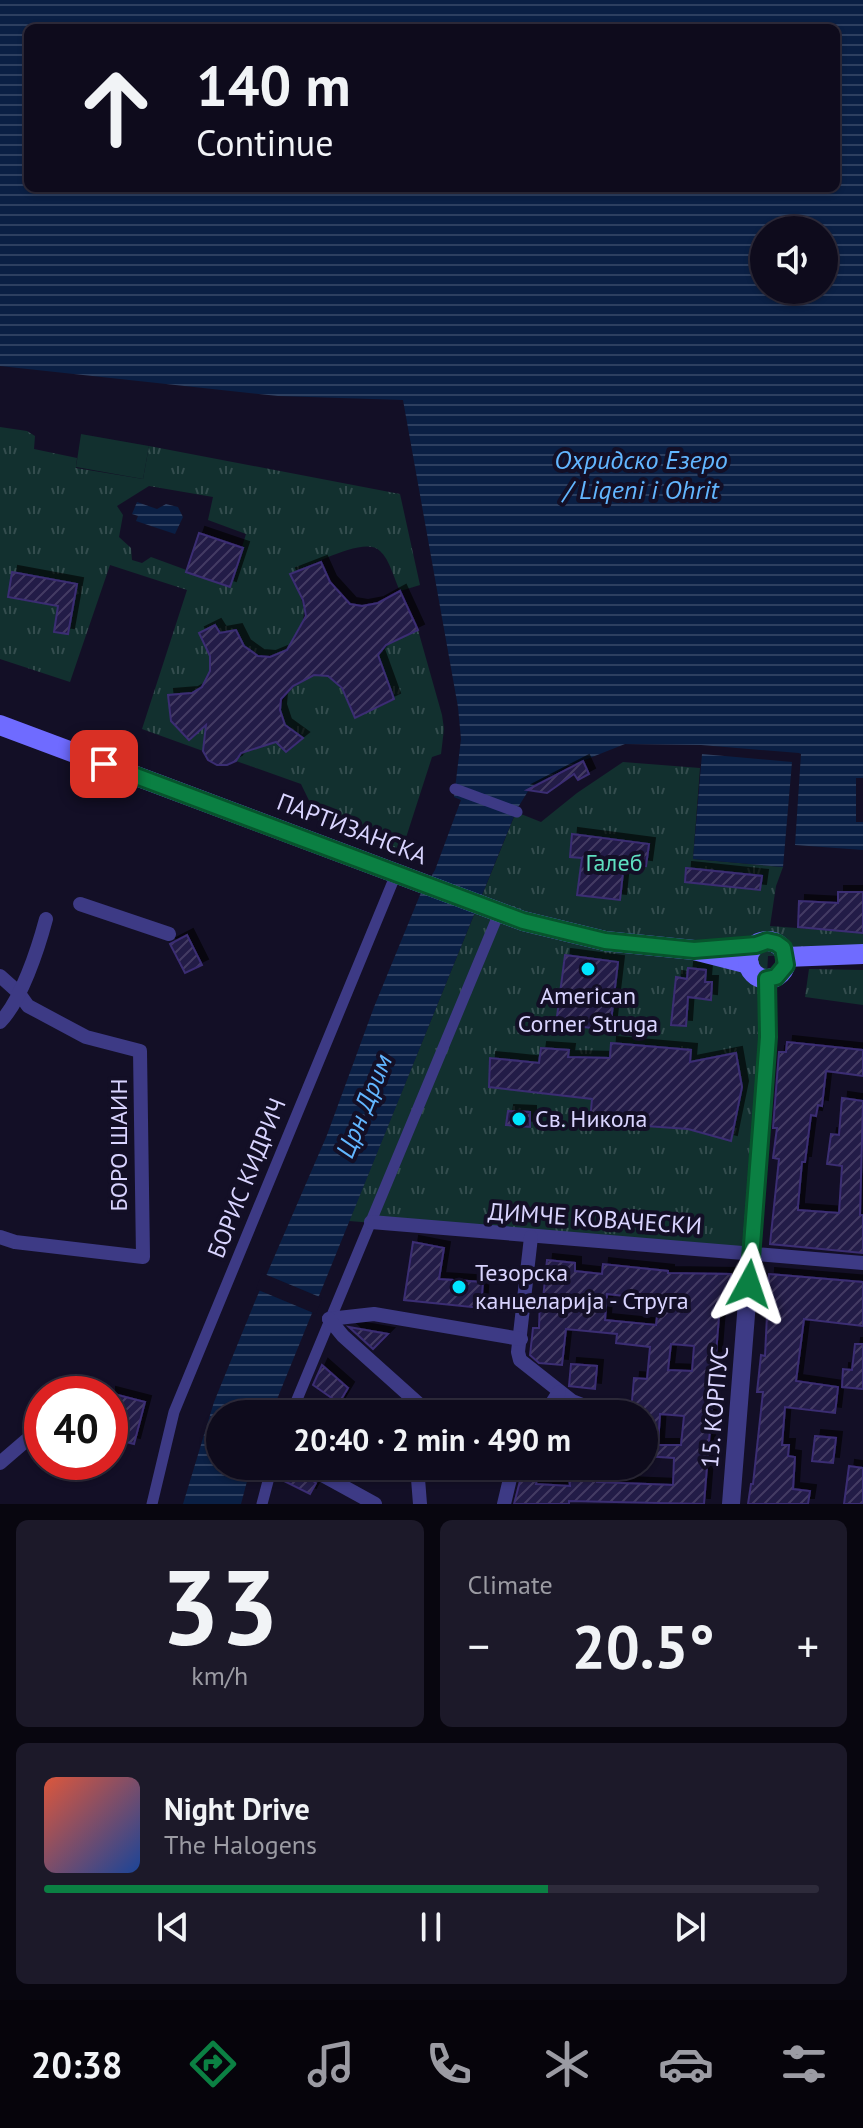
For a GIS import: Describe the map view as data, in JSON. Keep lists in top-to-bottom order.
{
  "streets": {
    "main road": ["ПАРТИЗАНСКА"],
    "street": [
      "БОРО ШАИН",
      "БОРИС КИДРИЧ",
      "ДИМЧЕ КОВАЧЕСКИ",
      "15. КОРПУС"
    ]
  },
  "crossings": [
    ["ПАРТИЗАНСКА", "БОРИС КИДРИЧ"],
    ["ПАРТИЗАНСКА", "15. КОРПУС"],
    ["ДИМЧЕ КОВАЧЕСКИ", "15. КОРПУС"]
  ],
  "water": ["Охридско Езеро / Liqeni i Ohrit", "Црн Дрим"],
  "parks": ["Галеб"],
  "places": ["American Corner Struga", "Св. Никола", "Тезорска канцеларија - Струга"],
  "page": {
    "turn": ["140 m", "Continue"],
    "limit": "40",
    "trip": "20:40 · 2 min · 490 m",
    "tile": [
      ["33", "km/h"],
      "Climate"
    ],
    "heat": ["−", "20.5°", "+"],
    "song": ["Night Drive", "The Halogens"],
    "tabs": "20:38"
  }
}
